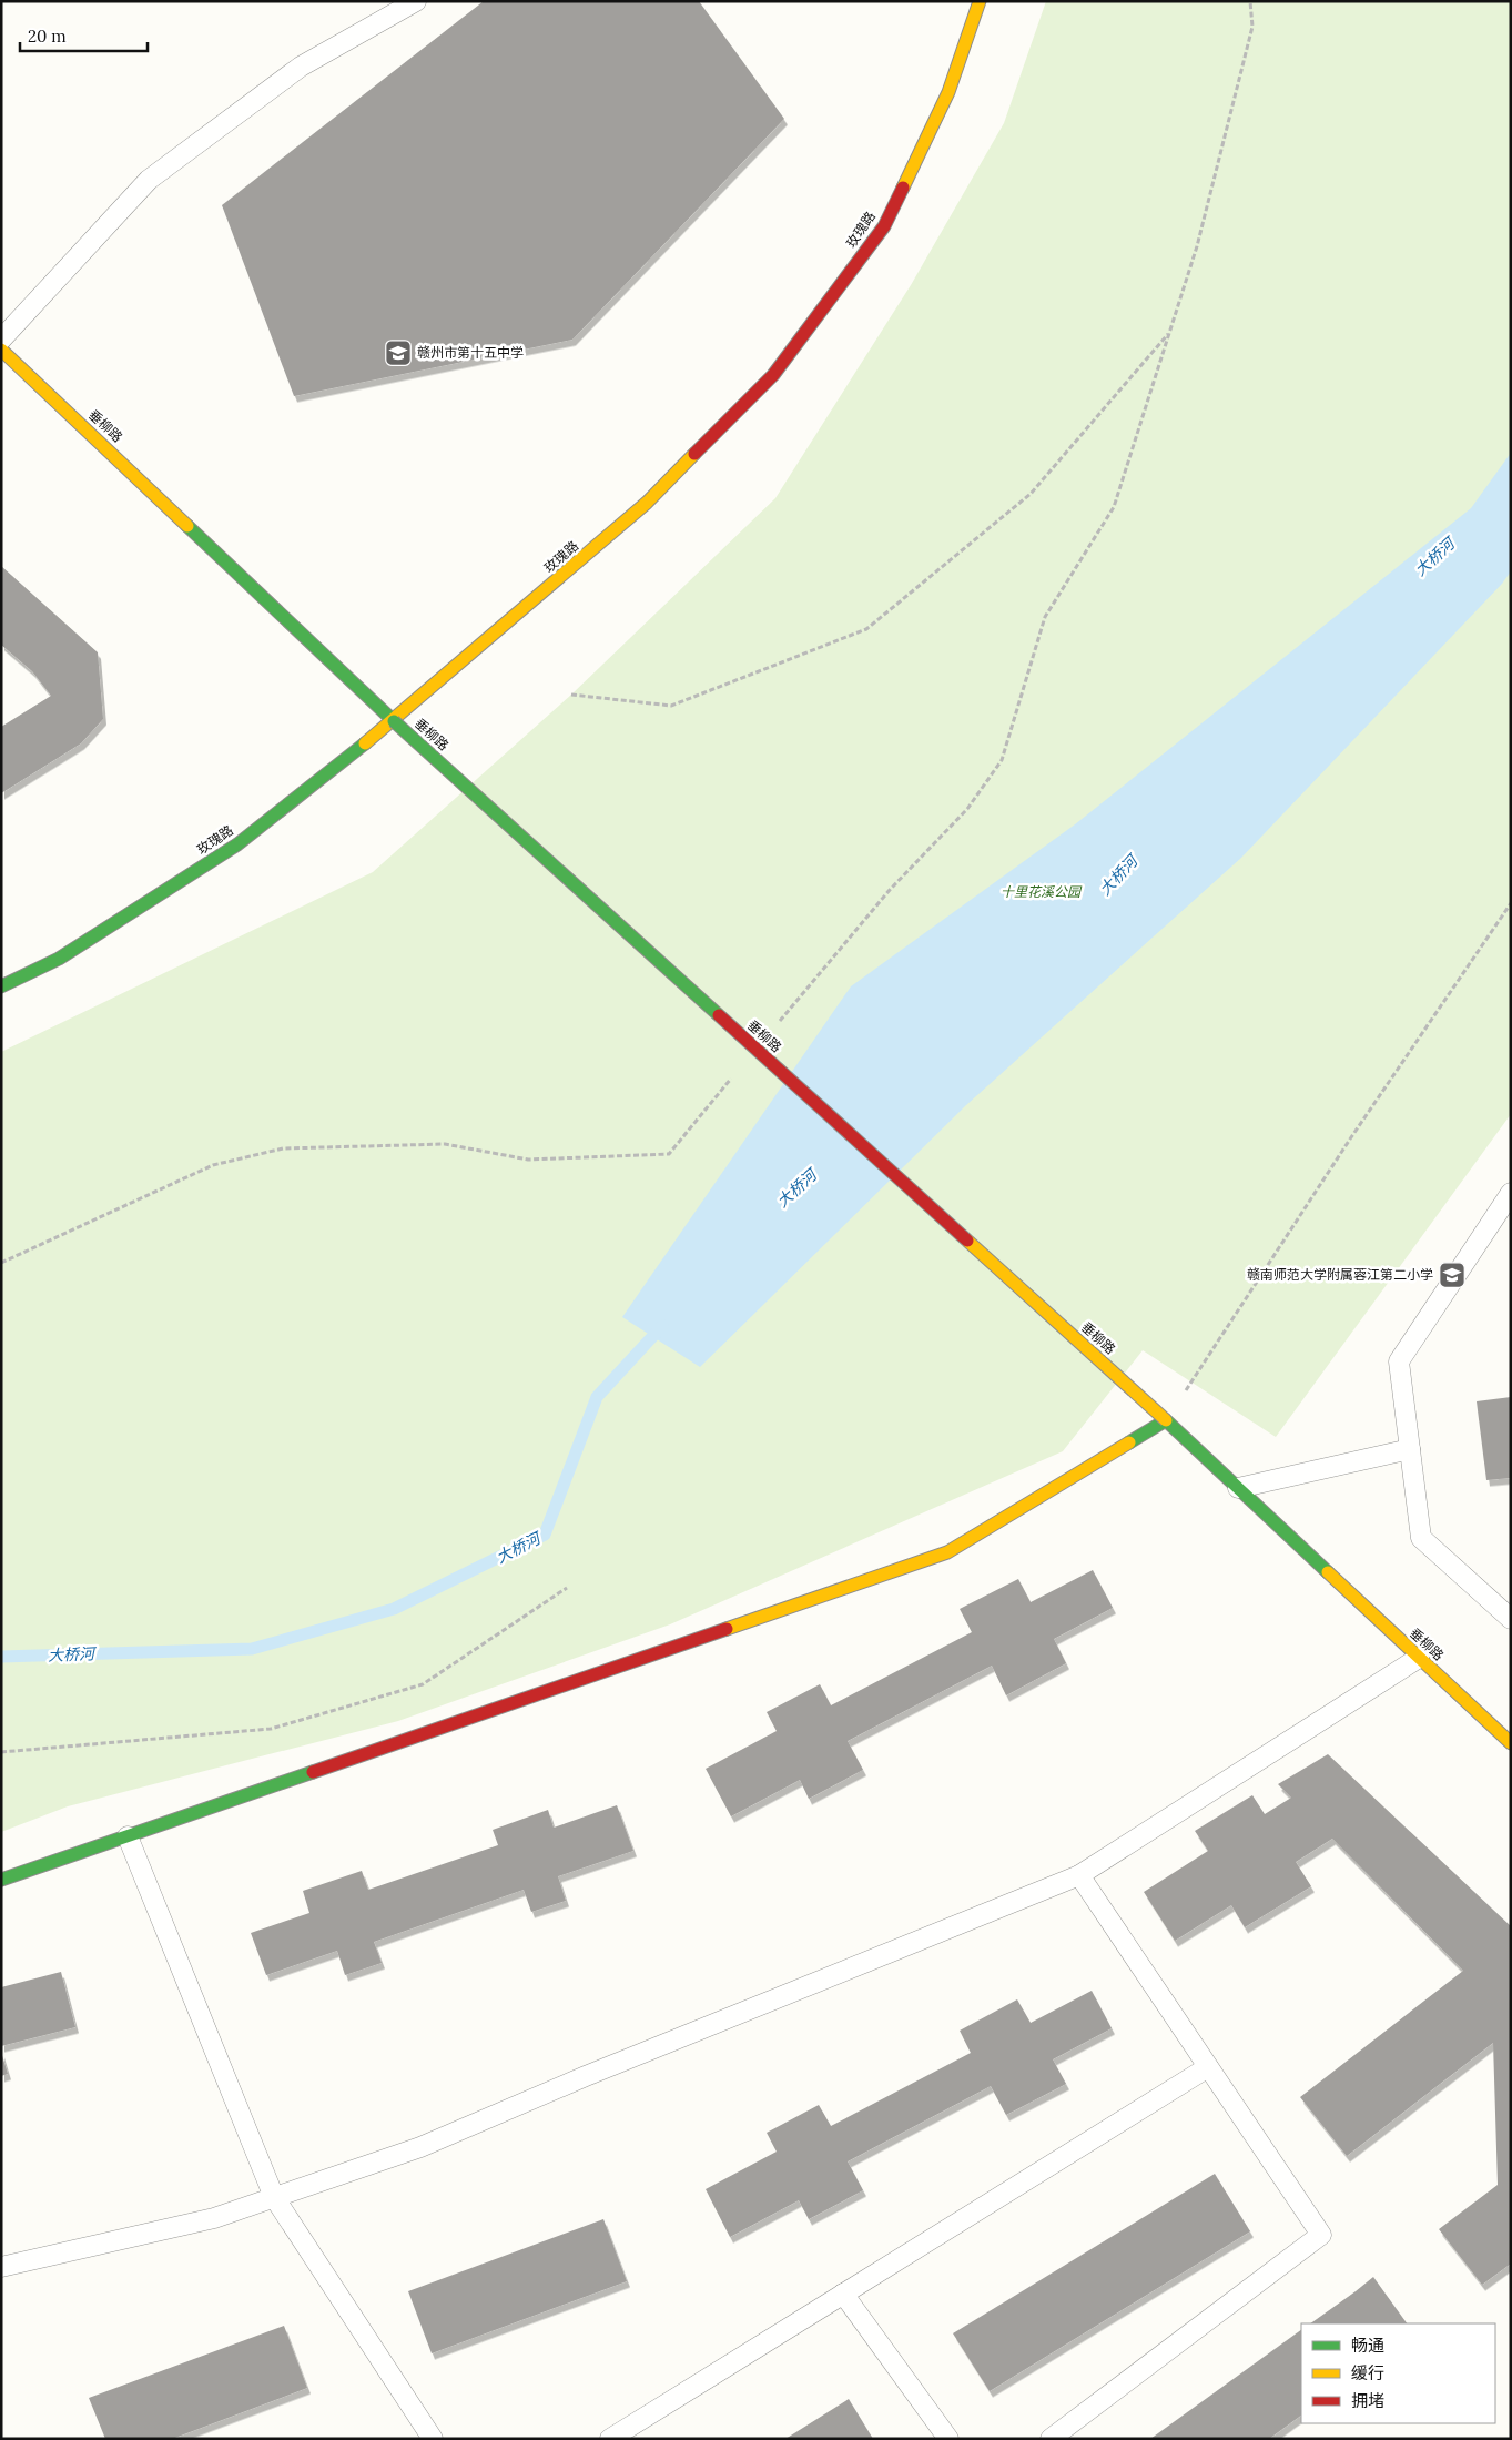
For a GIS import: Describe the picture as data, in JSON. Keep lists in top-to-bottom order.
{
  "streets": {
    "street": ["玫瑰路", "垂柳路"]
  },
  "crossings": [
    ["玫瑰路", "垂柳路"]
  ],
  "water": ["大桥河"],
  "parks": ["十里花溪公园"],
  "places": {
    "school or university": ["赣州市第十五中学", "赣南师范大学附属蓉江第二小学"]
  },
  "legend": ["畅通", "缓行", "拥堵"],
  "scale_bar": "20 m"
}
